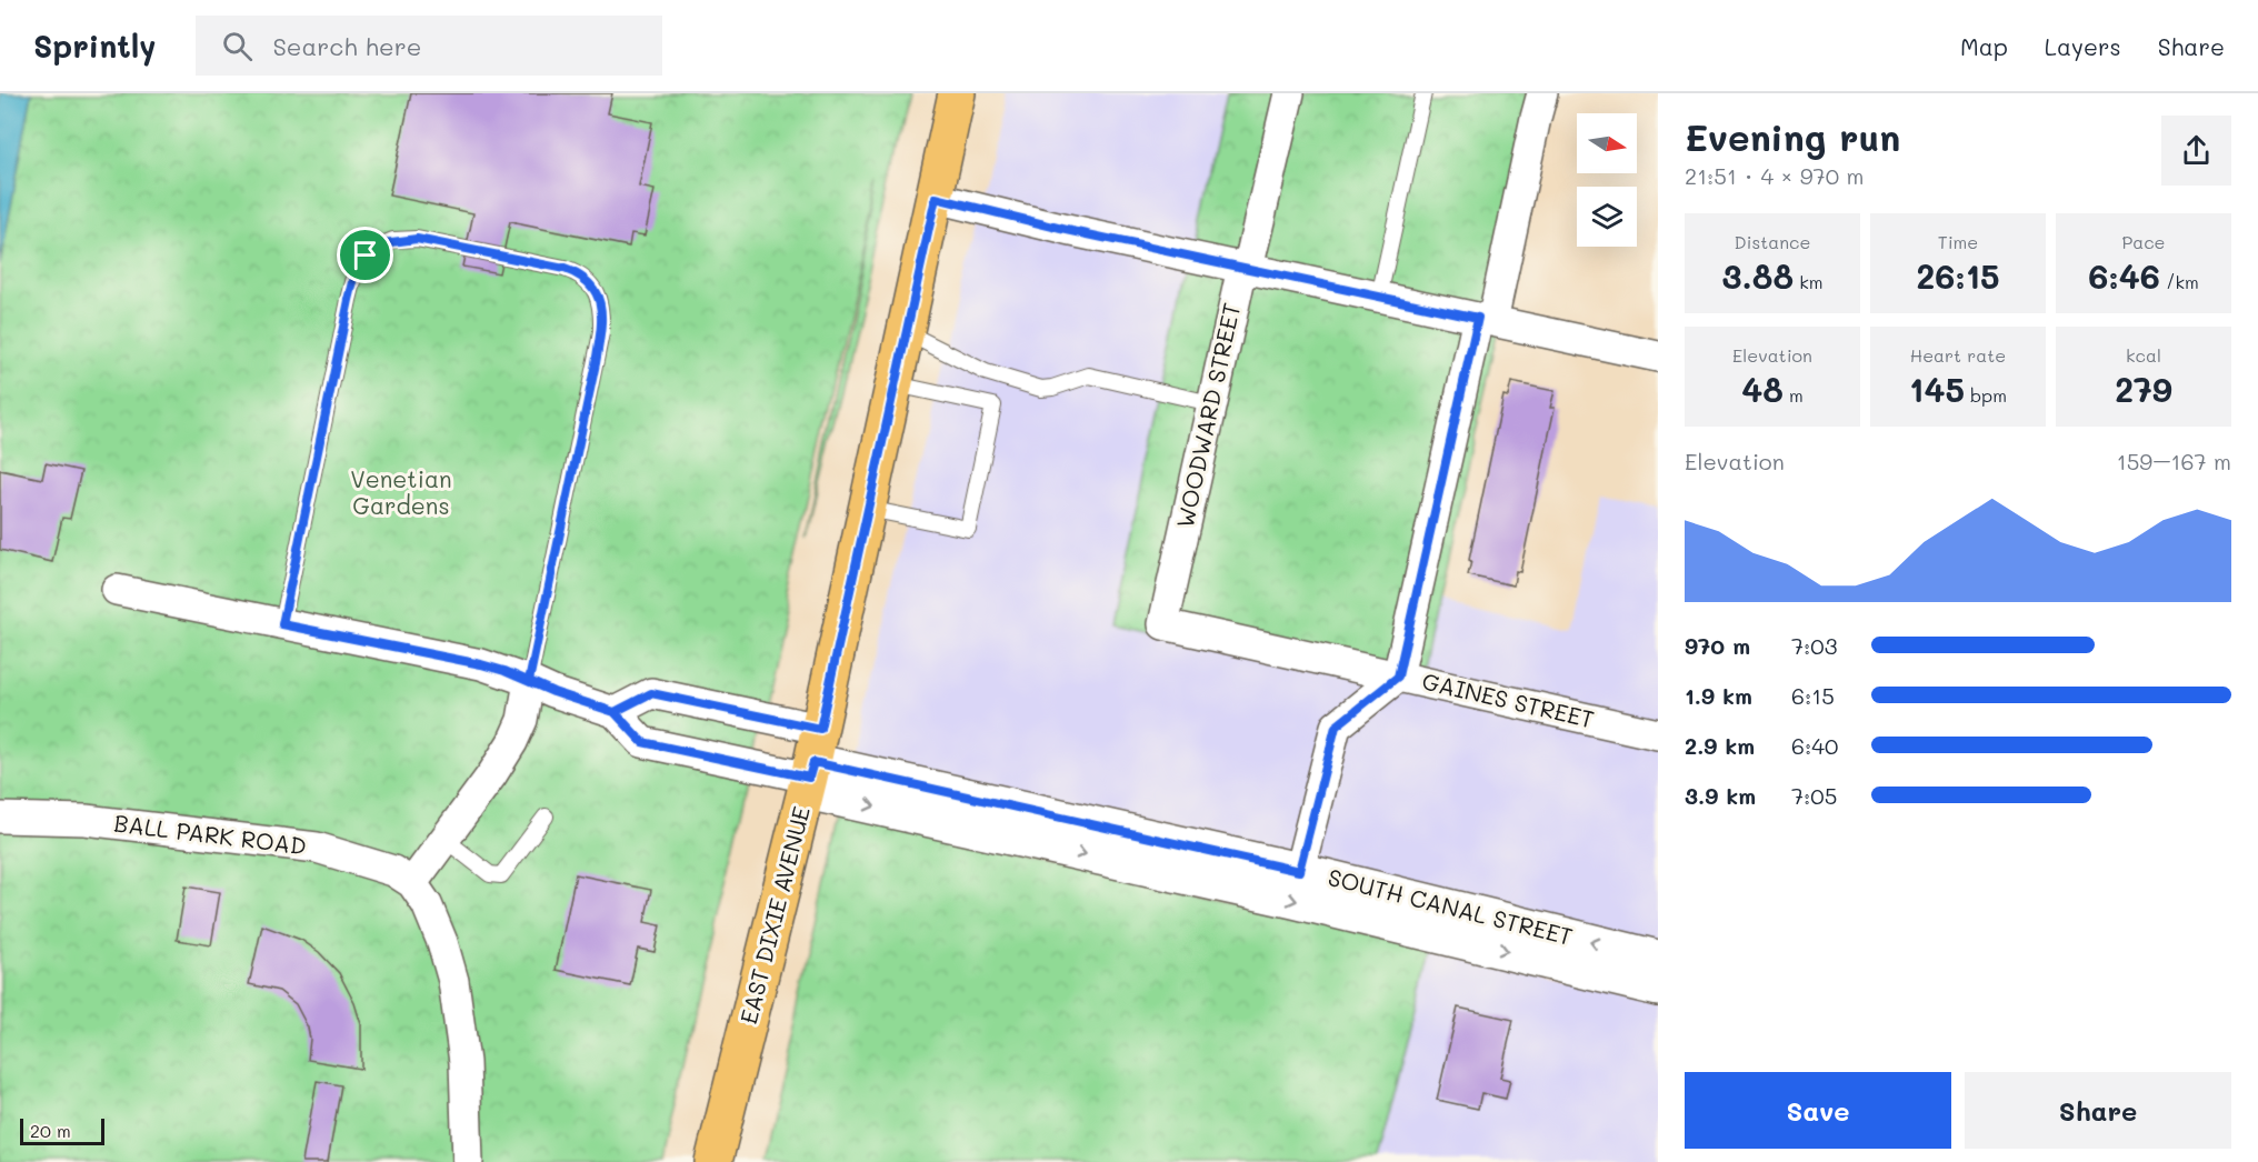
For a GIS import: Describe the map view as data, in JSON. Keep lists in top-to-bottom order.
{
  "streets": {
    "main road": ["EAST DIXIE AVENUE"],
    "street": [
      "WOODWARD STREET",
      "GAINES STREET",
      "BALL PARK ROAD",
      "SOUTH CANAL STREET"
    ]
  },
  "crossings": [
    ["WOODWARD STREET", "GAINES STREET"],
    ["SOUTH CANAL STREET", "EAST DIXIE AVENUE"]
  ],
  "parks": ["Venetian Gardens"],
  "scale_bar": "20 m",
  "north": "right",
  "page": {
    "header": "Sprintly",
    "search": "Search here",
    "nav": ["Map", "Layers", "Share"],
    "heading": ["Evening run", "21:51 · 4 × 970 m"],
    "stats": [
      ["Distance", "3.88 km"],
      ["Time", "26:15"],
      ["Pace", "6:46 /km"],
      ["Elevation", "48 m"],
      ["Heart rate", "145 bpm"],
      ["kcal", "279"]
    ],
    "chart": ["Elevation", "159–167 m"],
    "list": [
      {
        "name": "970 m",
        "note": "7:03"
      },
      {
        "name": "1.9 km",
        "note": "6:15"
      },
      {
        "name": "2.9 km",
        "note": "6:40"
      },
      {
        "name": "3.9 km",
        "note": "7:05"
      }
    ],
    "buttons": ["Save", "Share"],
    "scale": "20 m"
  }
}
